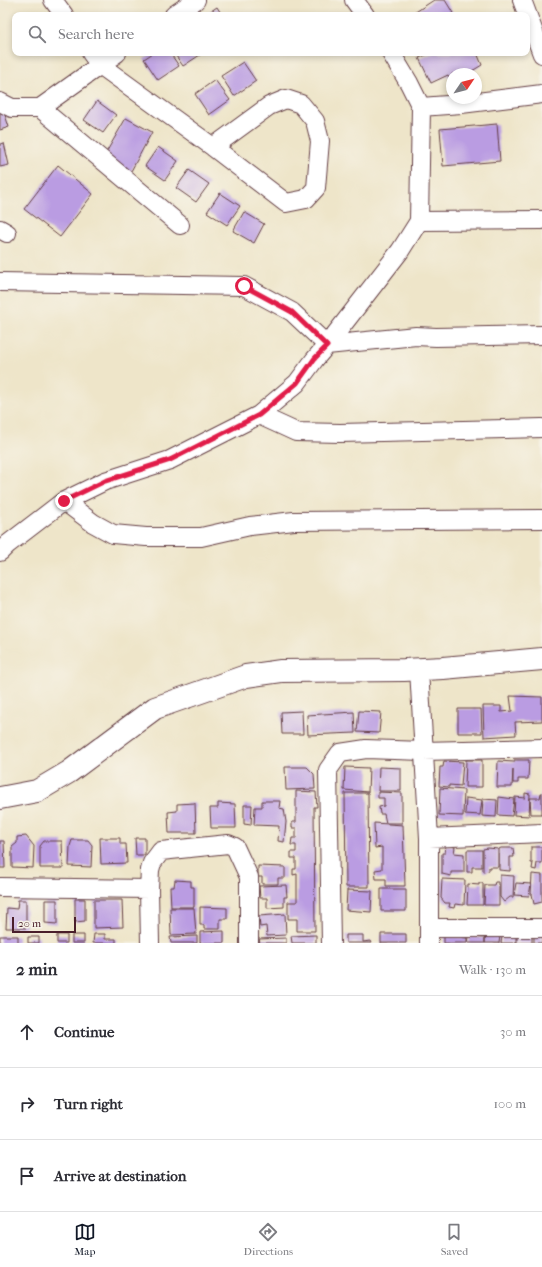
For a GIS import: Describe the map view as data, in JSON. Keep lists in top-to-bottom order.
{
  "scale_bar": "20 m",
  "north": "top right",
  "page": {
    "search": "Search here",
    "scale": "20 m",
    "heading": ["2 min", "Walk · 130 m"],
    "list": [
      ["Continue", "30 m"],
      ["Turn right", "100 m"],
      "Arrive at destination"
    ],
    "nav": ["Map", "Directions", "Saved"]
  }
}
